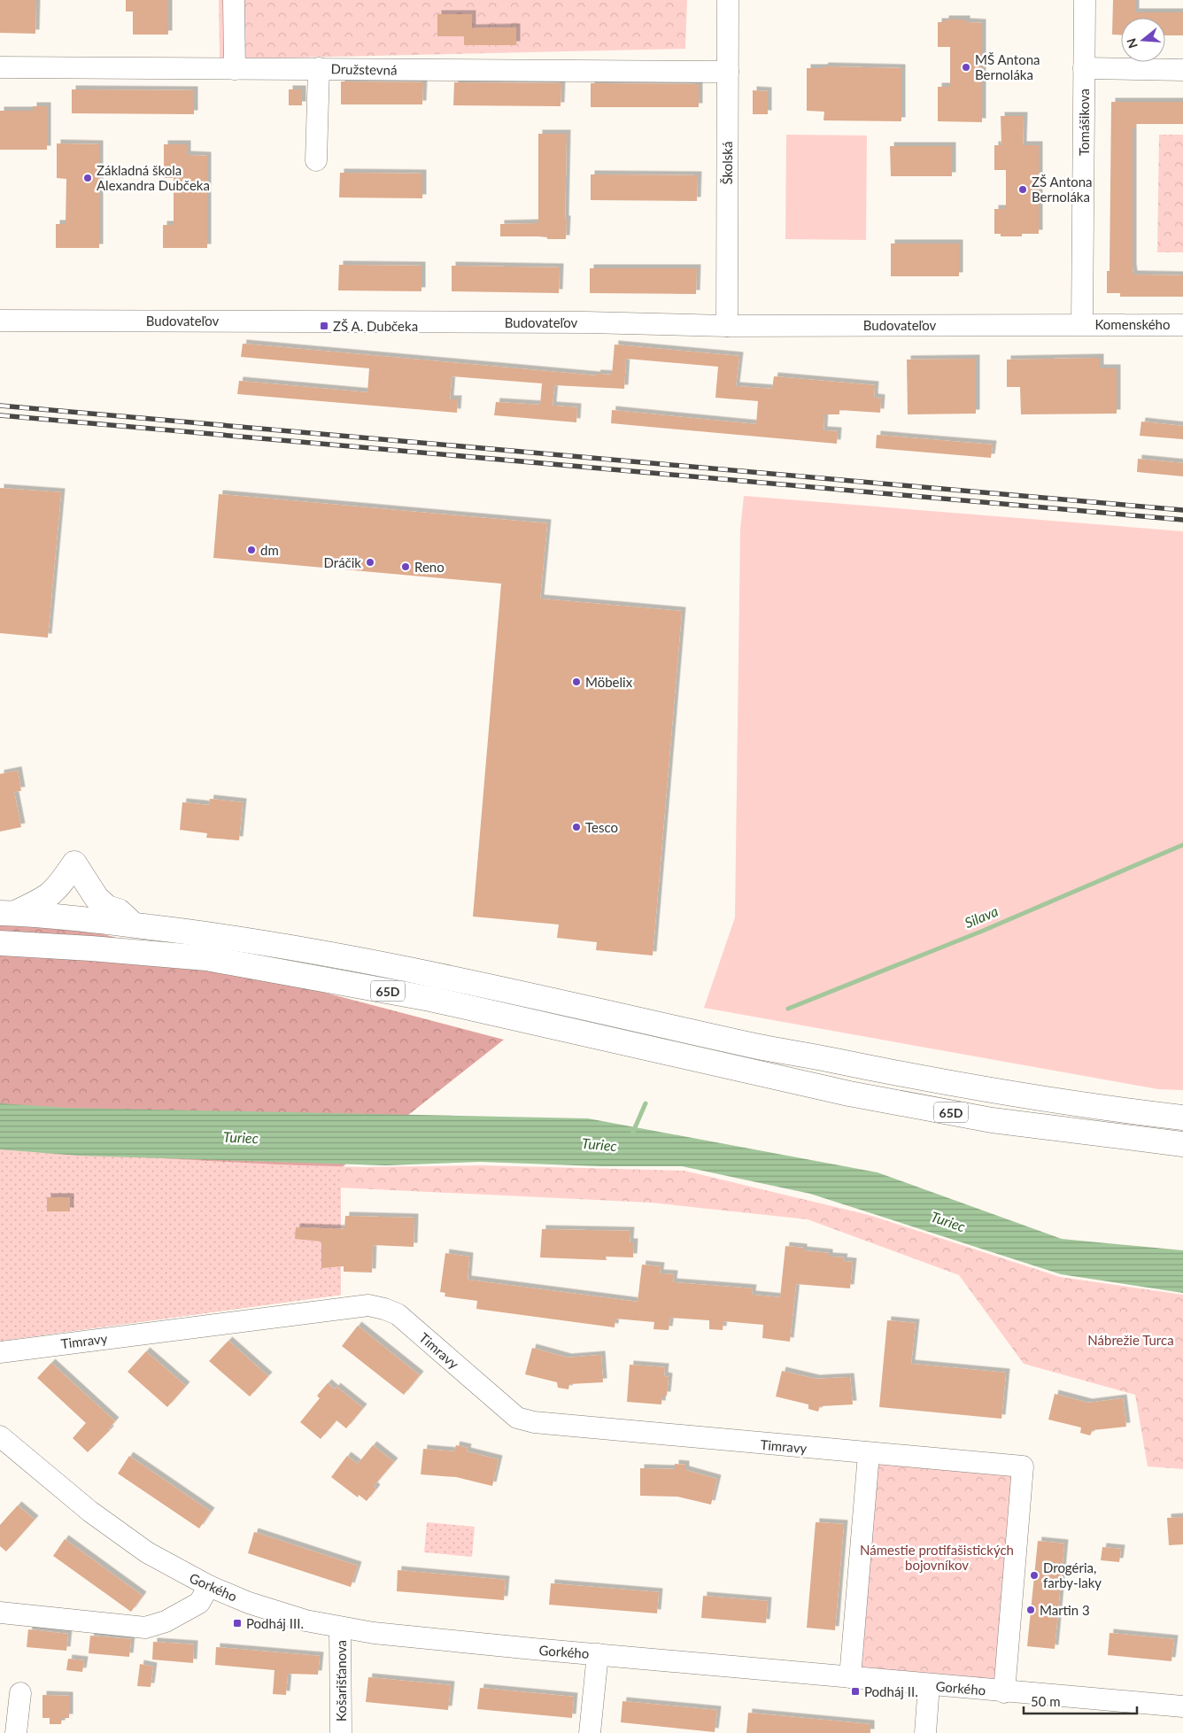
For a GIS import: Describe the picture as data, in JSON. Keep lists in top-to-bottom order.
{
  "streets": {
    "main road": ["65D"],
    "street": [
      "Družstevná",
      "Tomášikova",
      "Školská",
      "Budovateľov",
      "Komenského",
      "Timravy",
      "Gorkého",
      "Košarišťanova"
    ]
  },
  "crossings": [
    ["Družstevná", "Školská"],
    ["Tomášikova", "Budovateľov"],
    ["Tomášikova", "Komenského"],
    ["Školská", "Budovateľov"],
    ["Budovateľov", "Komenského"],
    ["Timravy", "Gorkého"],
    ["Gorkého", "Košarišťanova"]
  ],
  "water": ["Silava", "Turiec"],
  "parks": ["Nábrežie Turca", "Námestie protifašistických bojovníkov"],
  "places": {
    "other": [
      "MŠ Antona Bernoláka",
      "Základná škola Alexandra Dubčeka",
      "ZŠ Antona Bernoláka",
      "dm",
      "Dráčik",
      "Reno",
      "Möbelix",
      "Tesco",
      "Drogéria, farby-laky",
      "Martin 3"
    ],
    "transit": ["ZŠ A. Dubčeka", "Podháj III.", "Podháj II."]
  },
  "scale_bar": "50 m",
  "north": "left"
}
